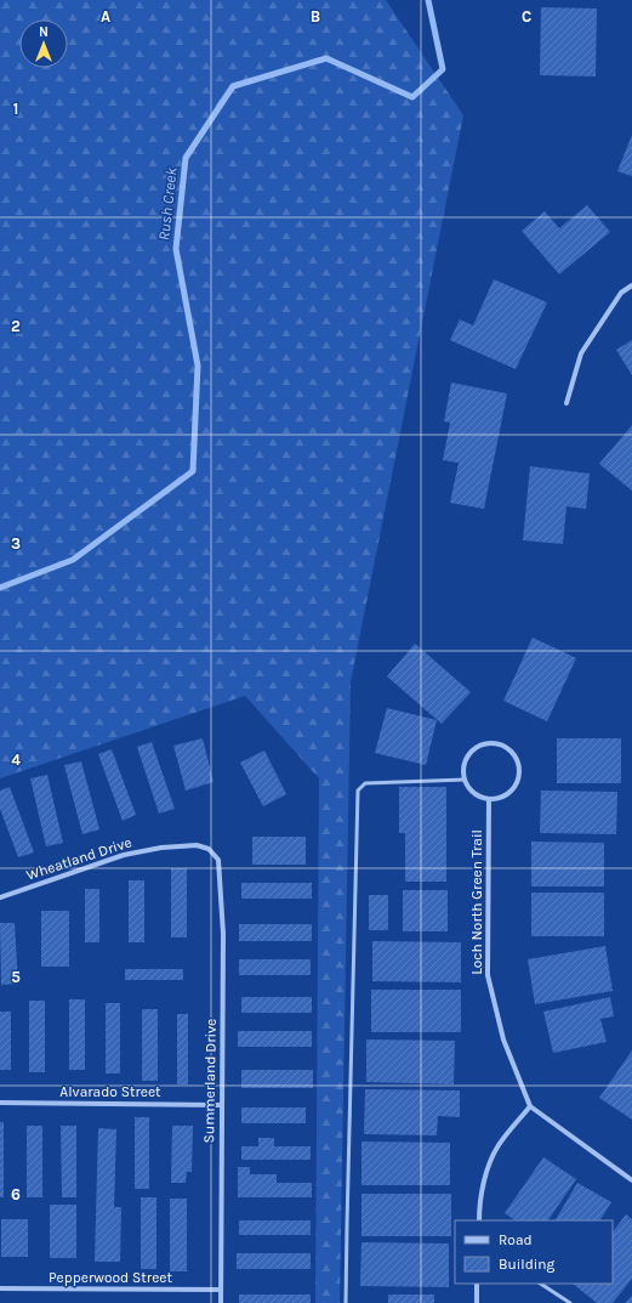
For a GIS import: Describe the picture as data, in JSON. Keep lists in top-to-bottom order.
{
  "streets": {
    "street": [
      "Wheatland Drive",
      "Loch North Green Trail",
      "Summerland Drive",
      "Alvarado Street",
      "Pepperwood Street"
    ]
  },
  "crossings": [
    ["Wheatland Drive", "Summerland Drive"],
    ["Summerland Drive", "Alvarado Street"],
    ["Summerland Drive", "Pepperwood Street"]
  ],
  "water": ["Rush Creek"],
  "legend": ["Road", "Building"],
  "north": "top",
  "grid": {
    "columns": ["A", "B", "C"],
    "rows": [
      "1",
      "2",
      "3",
      "4",
      "5",
      "6"
    ]
  }
}
